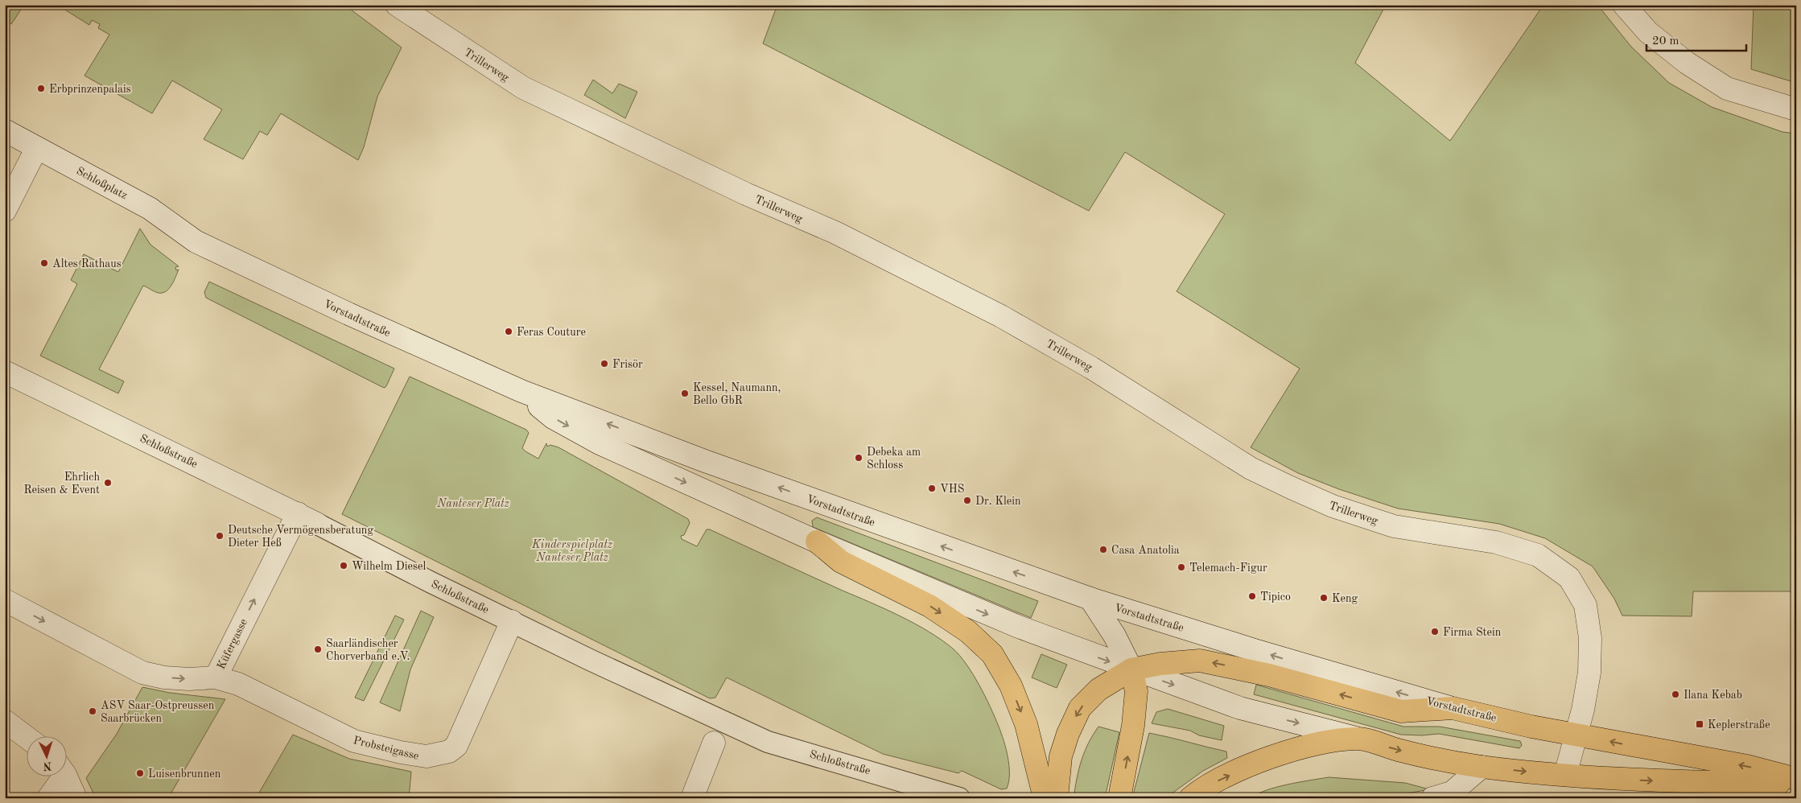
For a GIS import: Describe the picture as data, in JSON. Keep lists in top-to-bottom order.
{
  "streets": {
    "main road": ["Vorstadtstraße"],
    "street": [
      "Trillerweg",
      "Schloßplatz",
      "Schloßstraße",
      "Küfergasse",
      "Probsteigasse"
    ]
  },
  "crossings": [
    ["Trillerweg", "Vorstadtstraße"],
    ["Schloßplatz", "Vorstadtstraße"],
    ["Schloßstraße", "Küfergasse"],
    ["Schloßstraße", "Probsteigasse"],
    ["Küfergasse", "Probsteigasse"]
  ],
  "parks": ["Nanteser Platz", "Kinderspielplatz Nanteser Platz"],
  "places": {
    "other": [
      "Erbprinzenpalais",
      "Altes Rathaus",
      "Feras Couture",
      "Frisör",
      "Kessel, Naumann, Bello GbR",
      "Debeka am Schloss",
      "Ehrlich Reisen & Event",
      "VHS",
      "Dr. Klein",
      "Deutsche Vermögensberatung Dieter Heß",
      "Casa Anatolia",
      "Wilhelm Diesel",
      "Telemach-Figur",
      "Tipico",
      "Keng",
      "Firma Stein",
      "Saarländischer Chorverband e.V.",
      "Ilana Kebab",
      "ASV Saar-Ostpreussen Saarbrücken",
      "Luisenbrunnen"
    ],
    "transit": ["Keplerstraße"]
  },
  "scale_bar": "20 m",
  "north": "bottom"
}
